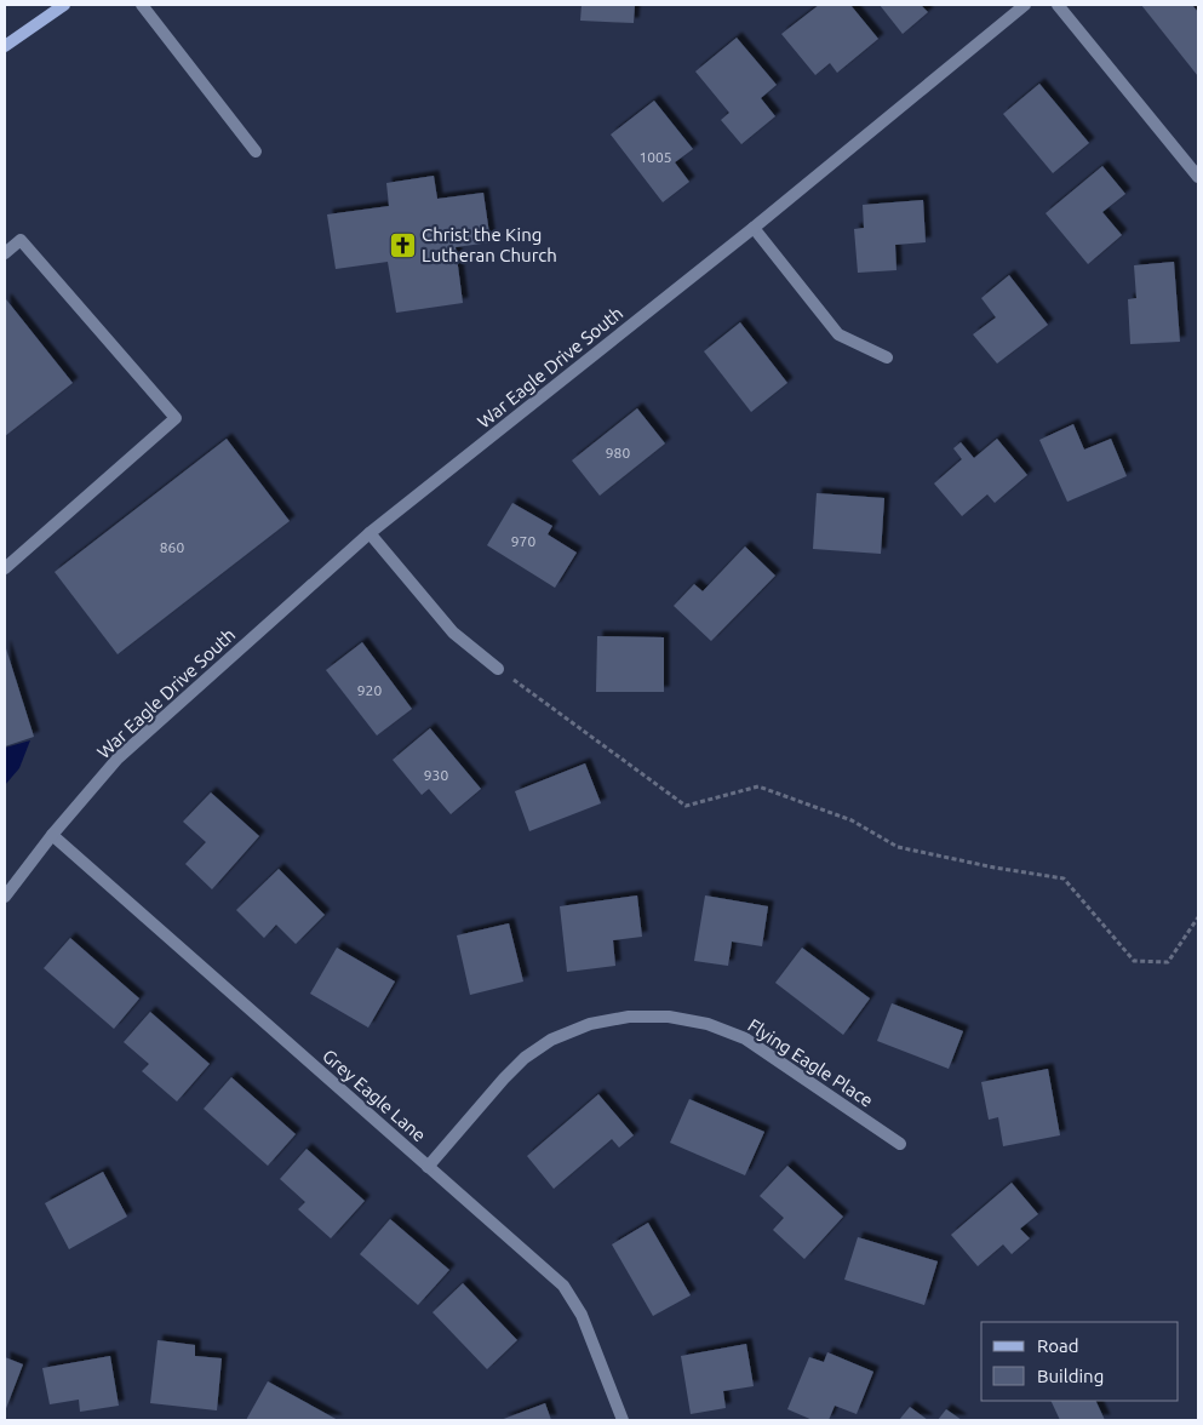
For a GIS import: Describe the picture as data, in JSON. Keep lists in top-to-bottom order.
{
  "streets": {
    "street": ["War Eagle Drive South", "Flying Eagle Place", "Grey Eagle Lane"]
  },
  "crossings": [
    ["War Eagle Drive South", "Grey Eagle Lane"],
    ["Flying Eagle Place", "Grey Eagle Lane"]
  ],
  "places": {
    "church": ["Christ the King Lutheran Church"]
  },
  "house_numbers": [
    "1005",
    "980",
    "970",
    "860",
    "920",
    "930"
  ],
  "legend": ["Road", "Building"]
}
